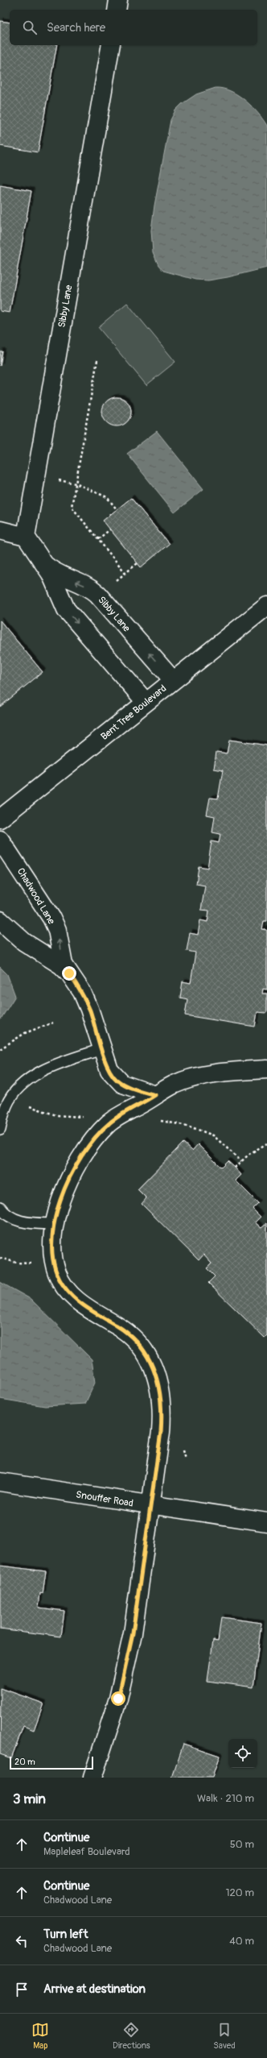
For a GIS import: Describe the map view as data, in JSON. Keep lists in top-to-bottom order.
{
  "streets": {
    "street": [
      "Sibby Lane",
      "Bent Tree Boulevard",
      "Chadwood Lane",
      "Snouffer Road"
    ]
  },
  "crossings": [
    ["Sibby Lane", "Bent Tree Boulevard"]
  ],
  "scale_bar": "20 m",
  "page": {
    "search": "Search here",
    "scale": "20 m",
    "heading": ["3 min", "Walk · 210 m"],
    "list": [
      ["Continue", "Mapleleaf Boulevard", "50 m"],
      ["Continue", "Chadwood Lane", "120 m"],
      ["Turn left", "Chadwood Lane", "40 m"],
      "Arrive at destination"
    ],
    "nav": ["Map", "Directions", "Saved"]
  }
}
